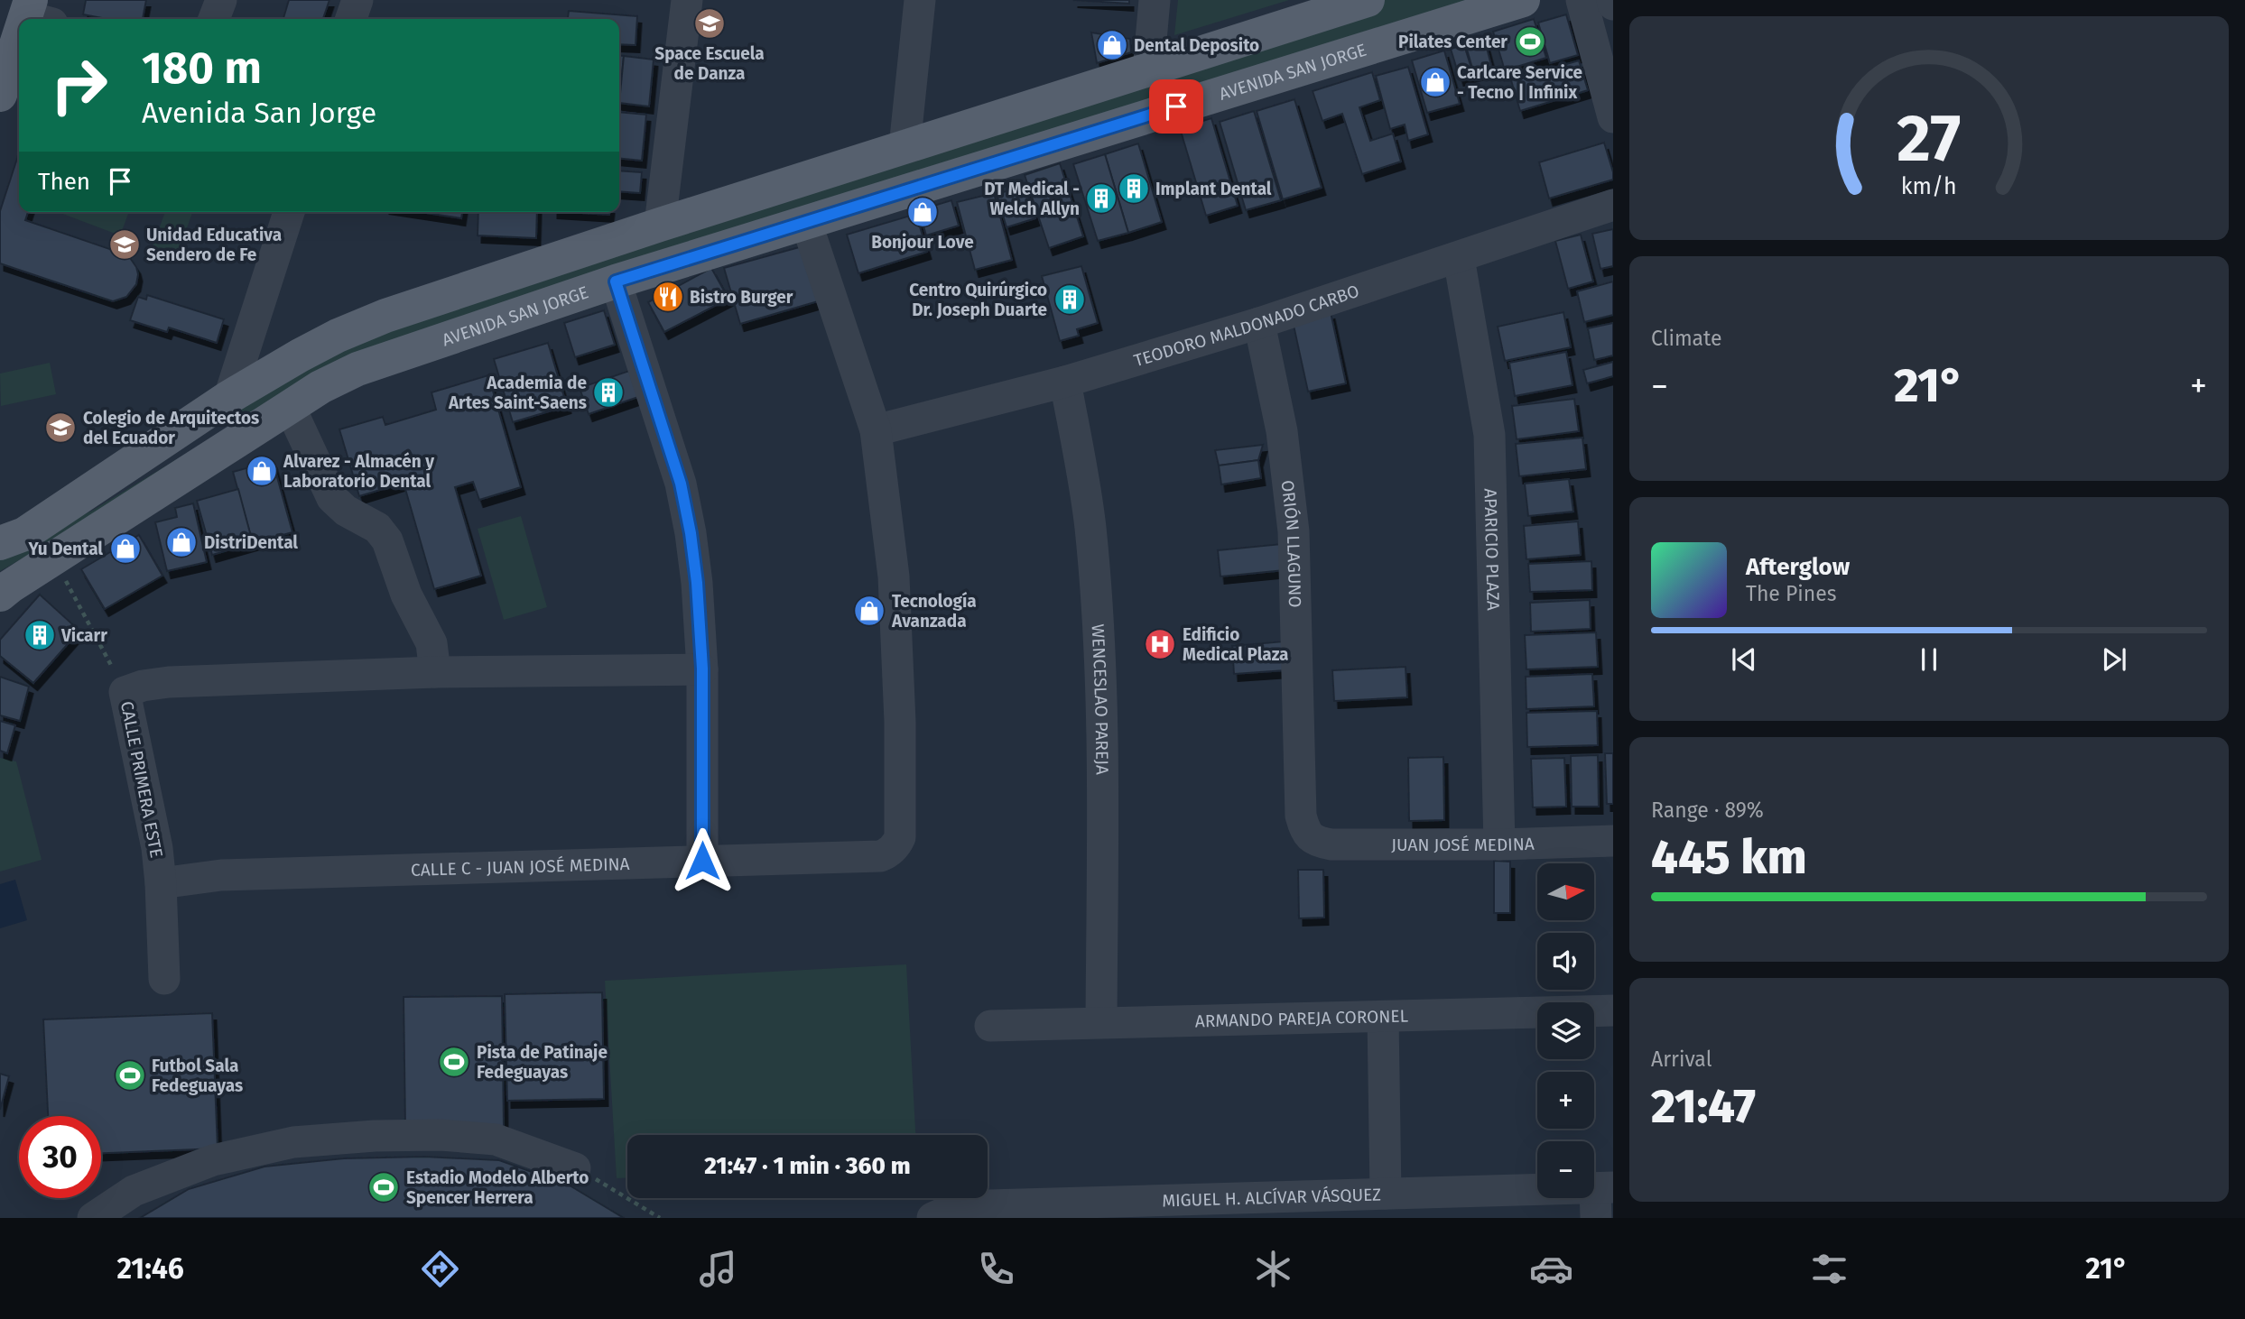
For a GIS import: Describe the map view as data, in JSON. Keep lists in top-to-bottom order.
{
  "streets": {
    "main road": ["AVENIDA SAN JORGE"],
    "street": [
      "TEODORO MALDONADO CARBO",
      "ORIÓN LLAGUNO",
      "APARICIO PLAZA",
      "WENCESLAO PAREJA",
      "CALLE PRIMERA ESTE",
      "JUAN JOSÉ MEDINA",
      "CALLE C - JUAN JOSÉ MEDINA",
      "ARMANDO PAREJA CORONEL",
      "MIGUEL H. ALCÍVAR VÁSQUEZ"
    ]
  },
  "crossings": [
    ["AVENIDA SAN JORGE", "CALLE PRIMERA ESTE"],
    ["TEODORO MALDONADO CARBO", "ORIÓN LLAGUNO"],
    ["TEODORO MALDONADO CARBO", "APARICIO PLAZA"],
    ["TEODORO MALDONADO CARBO", "WENCESLAO PAREJA"],
    ["TEODORO MALDONADO CARBO", "CALLE C - JUAN JOSÉ MEDINA"],
    ["ORIÓN LLAGUNO", "JUAN JOSÉ MEDINA"],
    ["APARICIO PLAZA", "JUAN JOSÉ MEDINA"],
    ["WENCESLAO PAREJA", "ARMANDO PAREJA CORONEL"],
    ["CALLE PRIMERA ESTE", "CALLE C - JUAN JOSÉ MEDINA"]
  ],
  "places": {
    "school or university": ["Space Escuela de Danza", "Unidad Educativa Sendero de Fe", "Colegio de Arquitectos del Ecuador"],
    "sports": [
      "Pilates Center",
      "Pista de Patinaje Fedeguayas",
      "Futbol Sala Fedeguayas",
      "Estadio Modelo Alberto Spencer Herrera"
    ],
    "shop": [
      "Dental Deposito",
      "Carlcare Service - Tecno | Infinix",
      "Bonjour Love",
      "Alvarez - Almacén y Laboratorio Dental",
      "DistriDental",
      "Yu Dental",
      "Tecnología Avanzada"
    ],
    "building": [
      "Implant Dental",
      "DT Medical - Welch Allyn",
      "Centro Quirúrgico Dr. Joseph Duarte",
      "Academia de Artes Saint-Saens",
      "Vicarr"
    ],
    "restaurant": ["Bistro Burger"],
    "hospital": ["Edificio Medical Plaza"]
  },
  "north": "right",
  "page": {
    "turn": ["180 m", "Avenida San Jorge"],
    "then": "Then",
    "tile": [
      "Climate",
      ["Range · 89%", "445 km"],
      ["Arrival", "21:47"]
    ],
    "heat": ["−", "21°", "+"],
    "song": ["Afterglow", "The Pines"],
    "map_buttons": ["+", "−"],
    "limit": "30",
    "trip": "21:47 · 1 min · 360 m",
    "tabs": ["21:46", "21°"],
    "gauge": ["27", "km/h"]
  }
}
